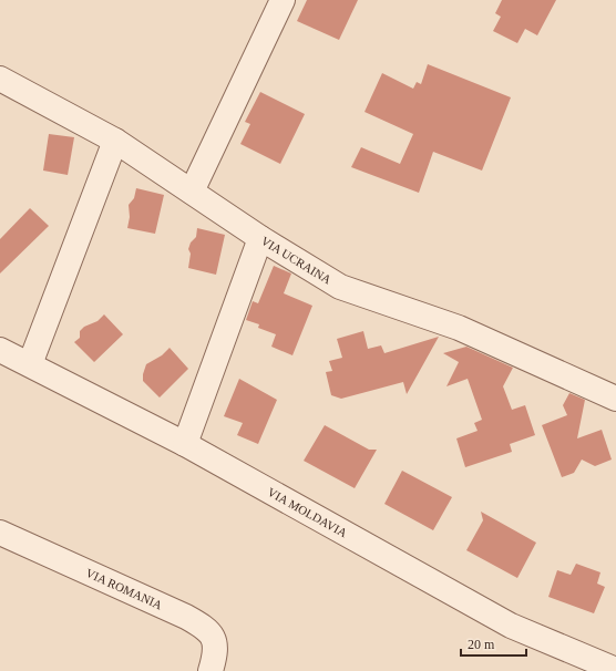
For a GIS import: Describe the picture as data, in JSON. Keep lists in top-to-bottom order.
{
  "streets": {
    "street": ["VIA UCRAINA", "VIA MOLDAVIA", "VIA ROMANIA"]
  },
  "scale_bar": "20 m"
}
